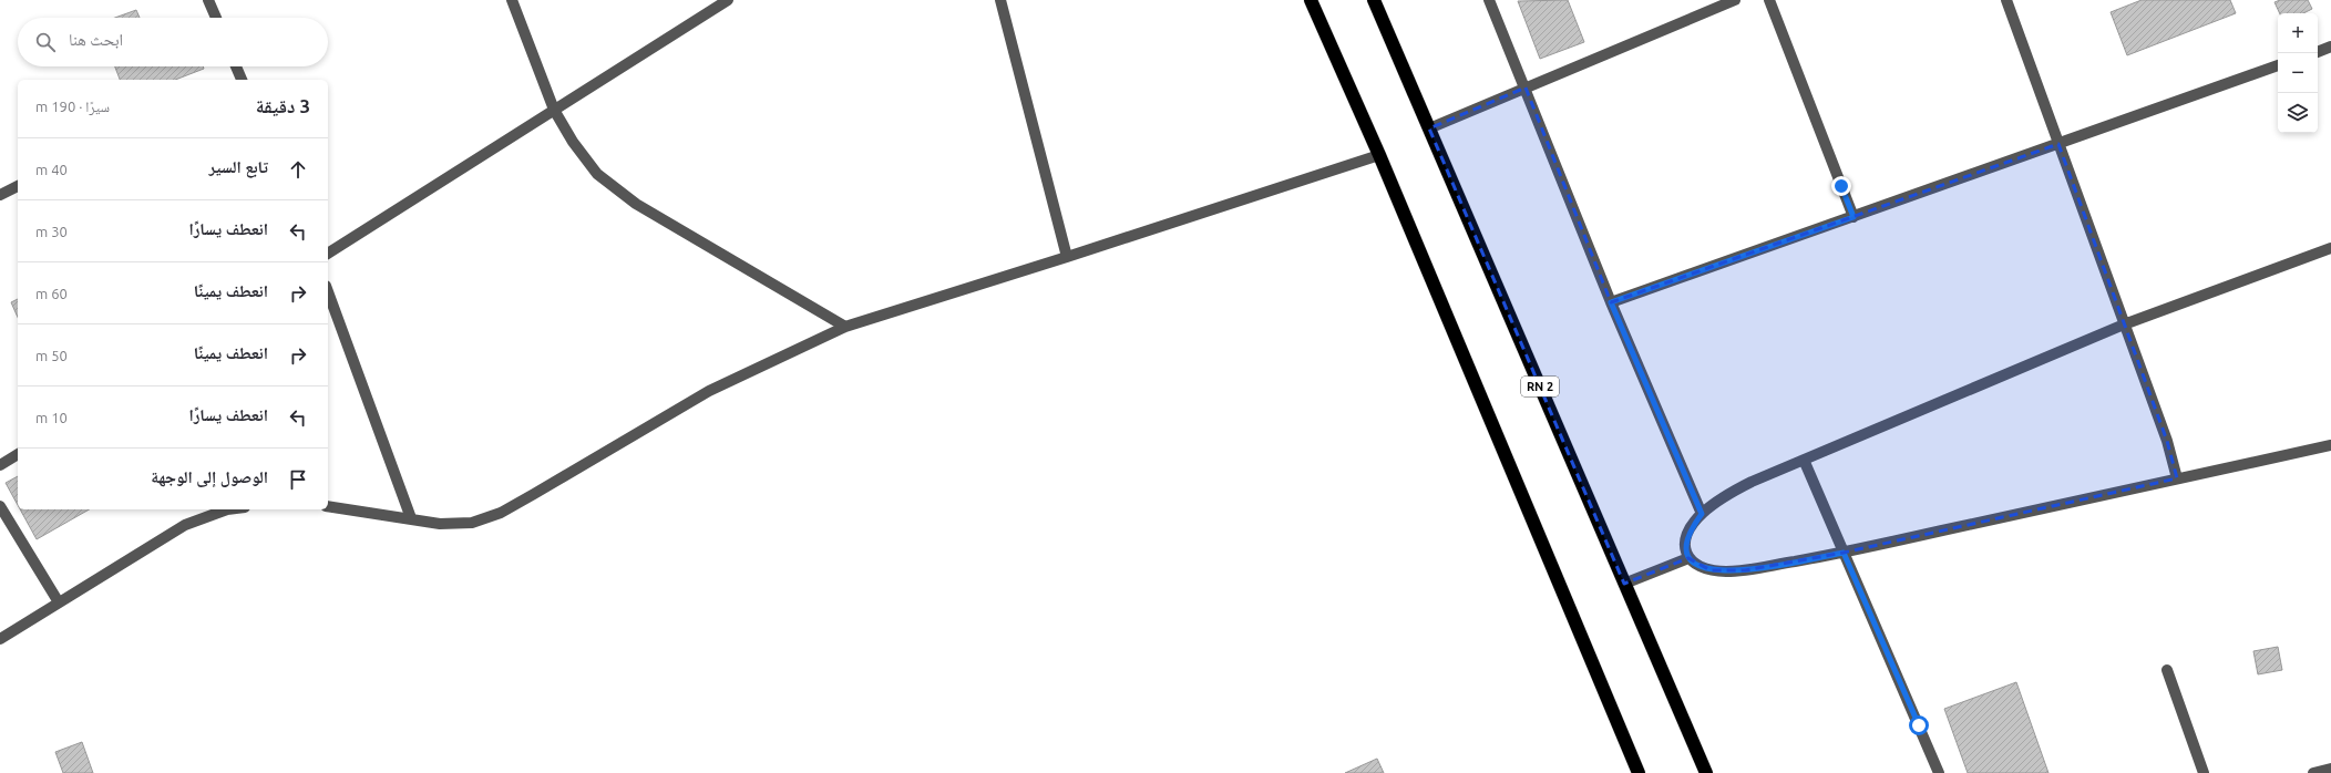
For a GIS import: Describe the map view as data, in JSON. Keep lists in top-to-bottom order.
{
  "streets": {
    "highway": ["RN 2"]
  },
  "page": {
    "map_buttons": ["+", "−"],
    "search": "ابحث هنا",
    "heading": ["3 دقيقة", "سيرًا · 190 m"],
    "list": [
      ["تابع السير", "40 m"],
      ["انعطف يسارًا", "30 m"],
      ["انعطف يمينًا", "60 m"],
      ["انعطف يمينًا", "50 m"],
      ["انعطف يسارًا", "10 m"],
      "الوصول إلى الوجهة"
    ]
  }
}
